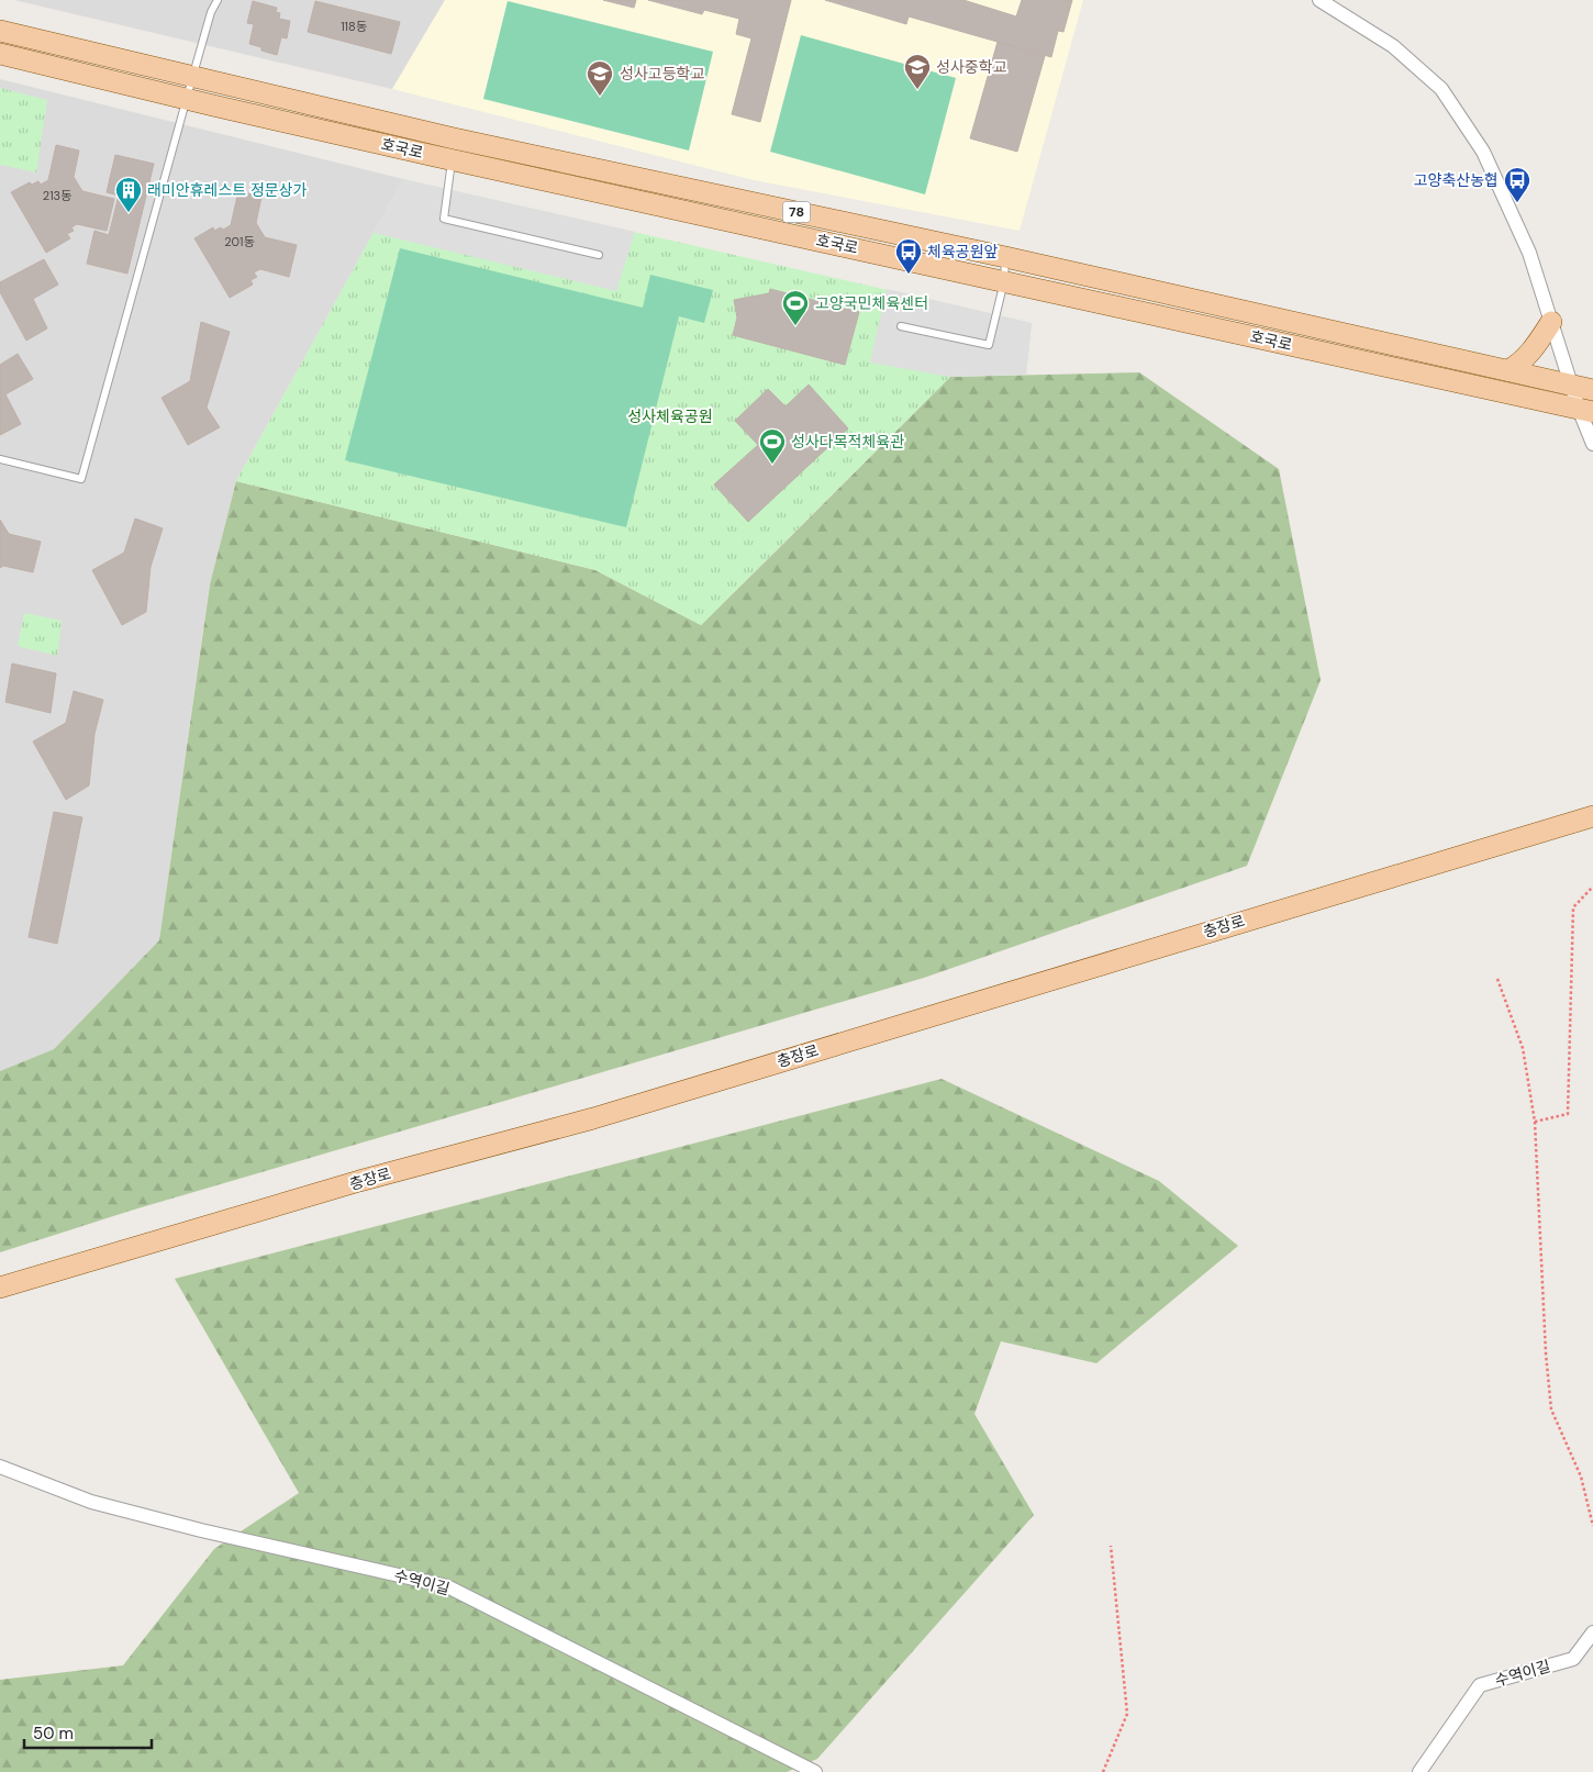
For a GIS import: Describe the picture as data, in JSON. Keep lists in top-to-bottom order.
{
  "streets": {
    "main road": ["호국로", "78", "충장로"],
    "street": ["수역이길"]
  },
  "parks": ["성사체육공원"],
  "places": {
    "school or university": ["성사중학교", "성사고등학교"],
    "bus stop": ["고양축산농협", "체육공원앞"],
    "building": ["래미안휴레스트 정문상가"],
    "sports": ["고양국민체육센터", "성사다목적체육관"]
  },
  "house_numbers": ["118동", "213동", "201동"],
  "scale_bar": "50 m"
}
